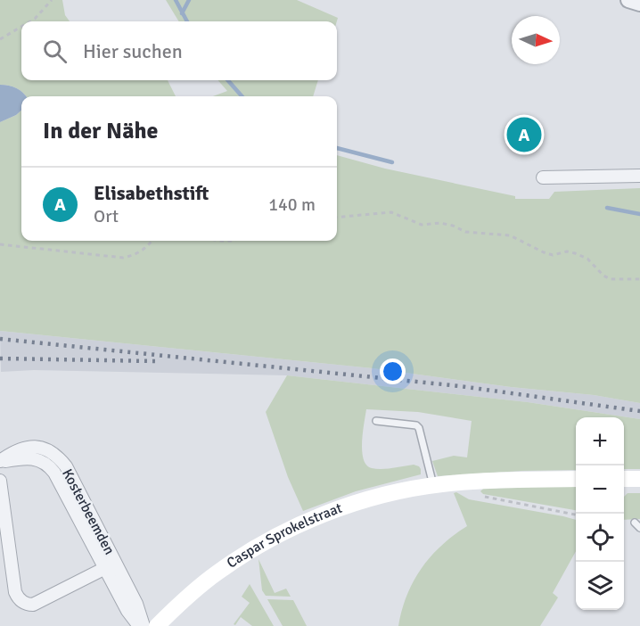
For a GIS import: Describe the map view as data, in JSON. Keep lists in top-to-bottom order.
{
  "streets": {
    "main road": ["Caspar Sprokelstraat"],
    "street": ["Kosterbeemden"]
  },
  "north": "right",
  "page": {
    "search": "Hier suchen",
    "heading": "In der Nähe",
    "pins": "A",
    "list": [
      {
        "mark": "A",
        "name": "Elisabethstift",
        "note": "Ort",
        "value": "140 m"
      }
    ],
    "map_buttons": ["+", "−"]
  }
}
